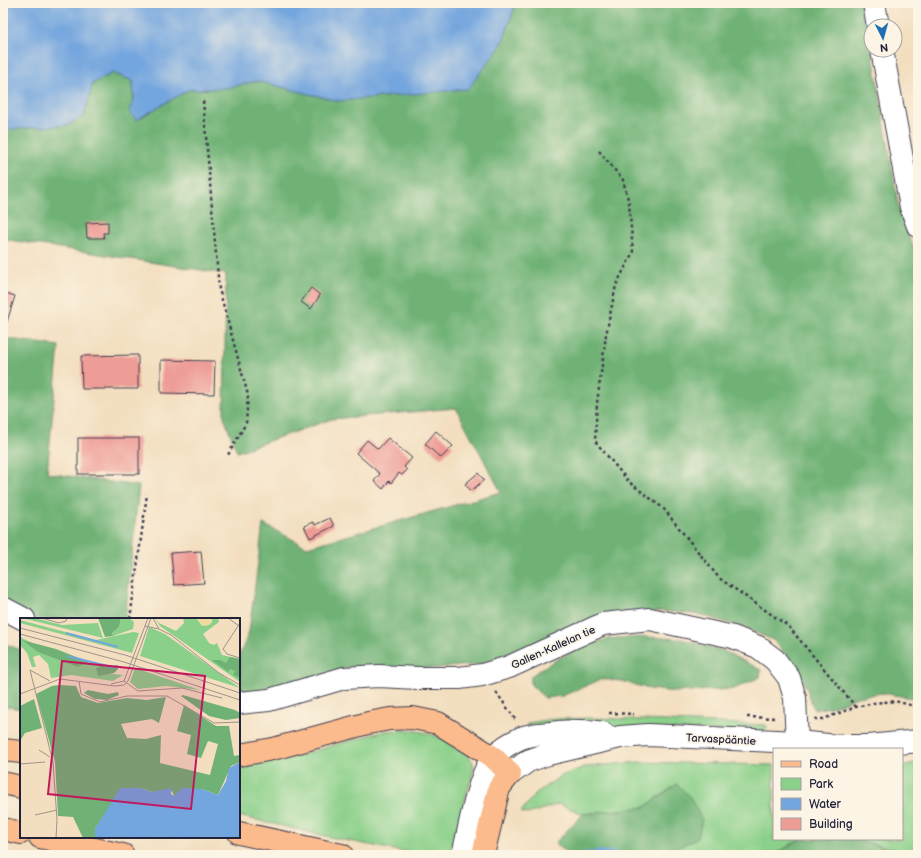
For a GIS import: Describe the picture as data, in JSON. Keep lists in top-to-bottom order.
{
  "streets": {
    "main road": ["Tarvaspääntie"],
    "street": ["Gallen-Kallelan tie"]
  },
  "crossings": [
    ["Gallen-Kallelan tie", "Tarvaspääntie"]
  ],
  "legend": [
    "Road",
    "Park",
    "Water",
    "Building"
  ],
  "north": "bottom"
}
